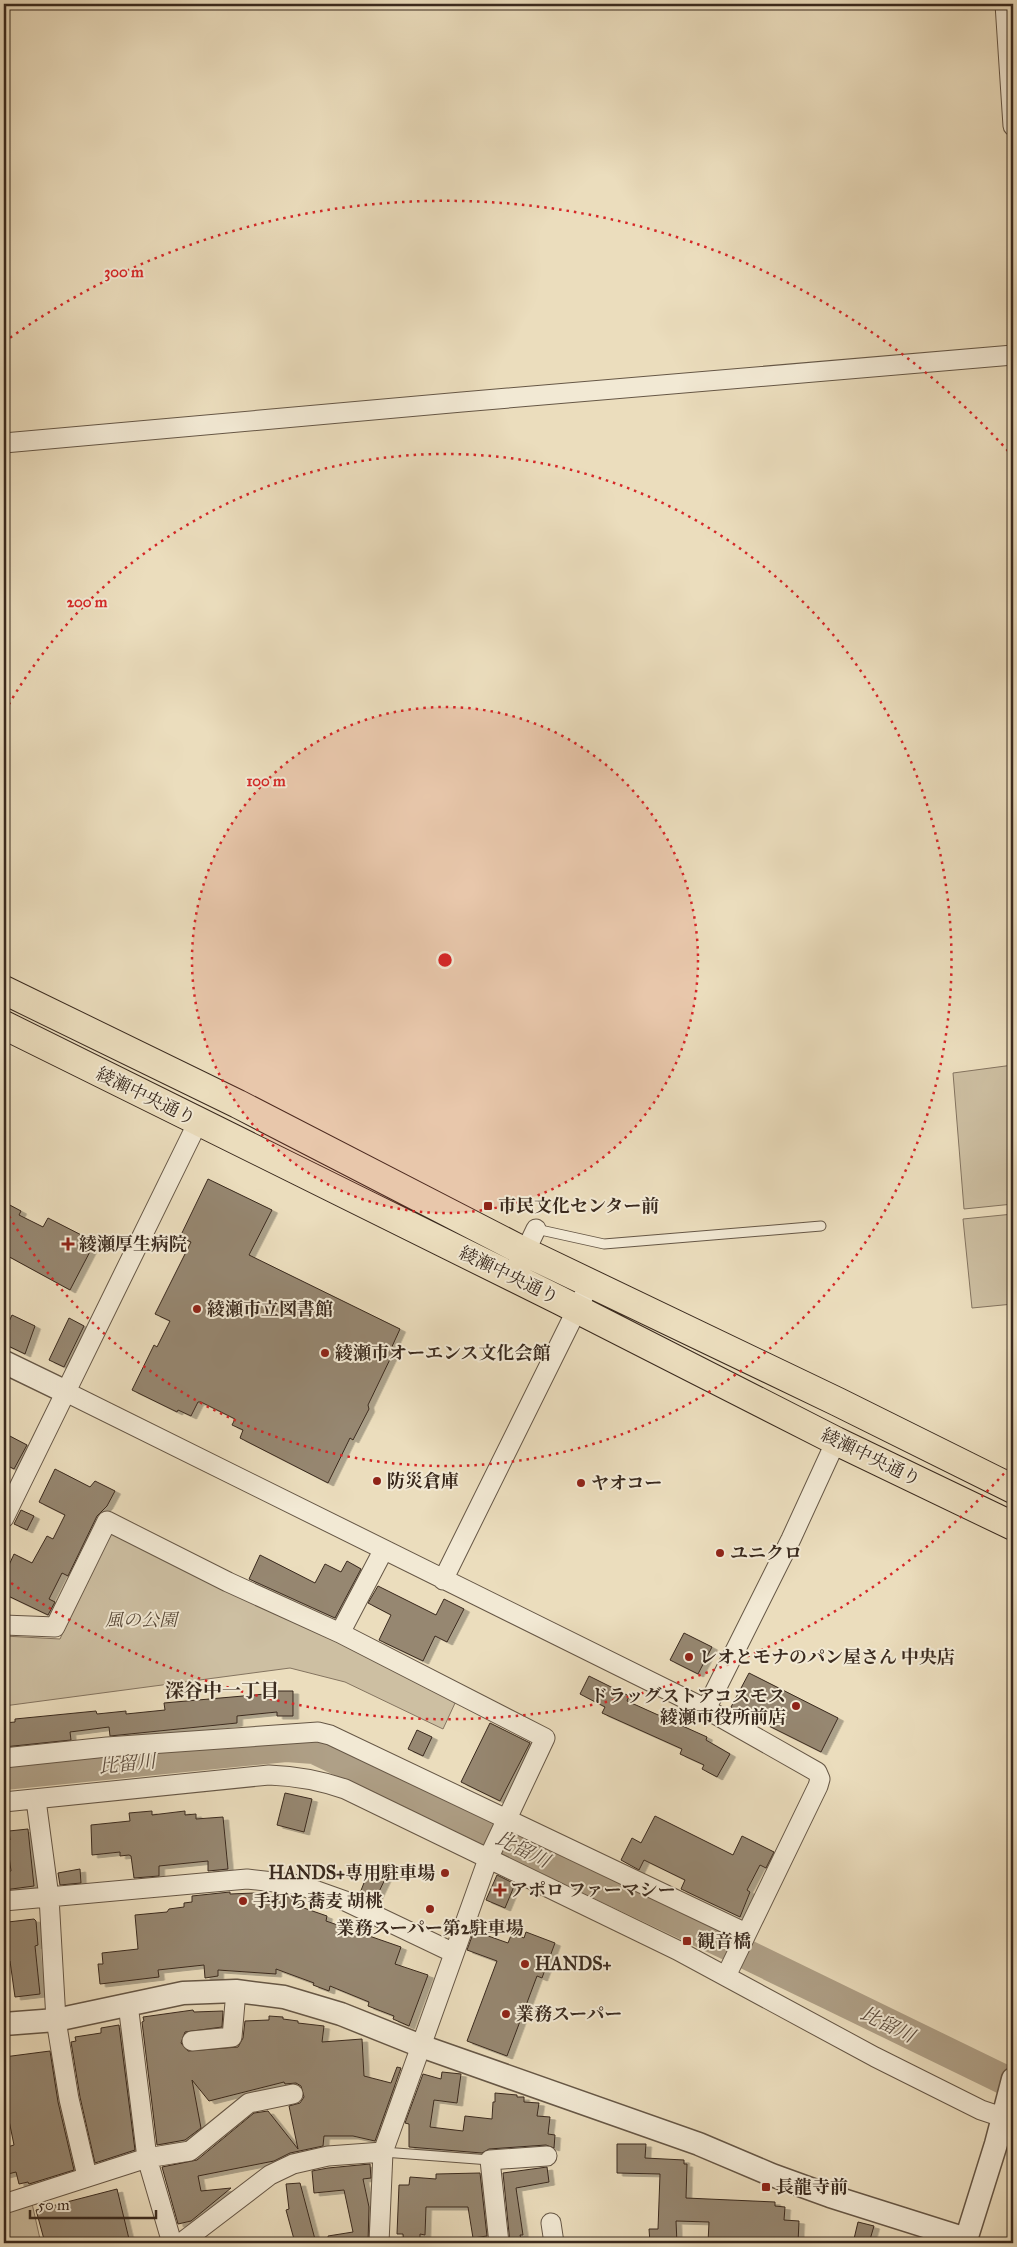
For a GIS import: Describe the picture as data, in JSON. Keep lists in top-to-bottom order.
{
  "streets": {
    "main road": ["綾瀬中央通り"]
  },
  "districts": ["深谷中一丁目"],
  "water": ["比留川"],
  "parks": ["風の公園"],
  "places": {
    "transit": ["市民文化センター前", "観音橋", "長龍寺前"],
    "health": ["綾瀬厚生病院", "アポロ ファーマシー"],
    "other": [
      "綾瀬市立図書館",
      "綾瀬市オーエンス文化会館",
      "防災倉庫",
      "ヤオコー",
      "ユニクロ",
      "レオとモナのパン屋さん 中央店",
      "ドラッグストアコスモス 綾瀬市役所前店",
      "HANDS+専用駐車場",
      "手打ち蕎麦 胡桃",
      "業務スーパー第2駐車場",
      "HANDS+",
      "業務スーパー"
    ]
  },
  "scale_bar": "50 m",
  "rings": ["300 m", "200 m", "100 m"]
}
